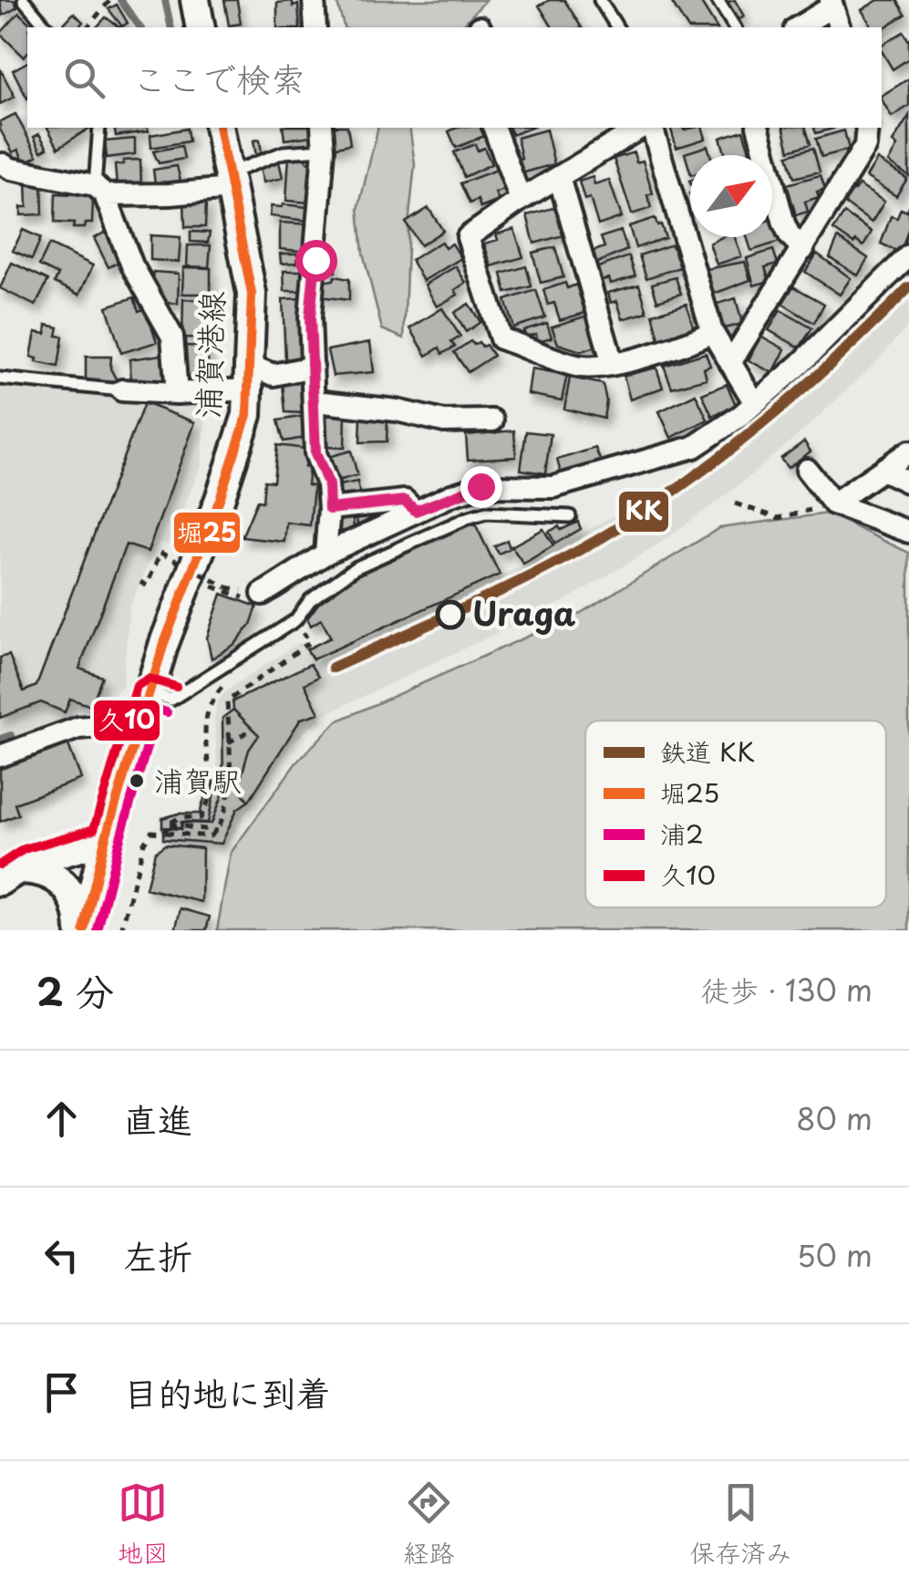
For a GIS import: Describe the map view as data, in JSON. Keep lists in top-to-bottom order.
{
  "streets": {
    "main road": ["浦賀港線"]
  },
  "places": ["Uraga", "浦賀駅"],
  "lines": [
    "transit line 堀25",
    "rail line KK",
    "transit line 久10",
    "transit line 浦2"
  ],
  "legend": [
    "鉄道 KK",
    "堀25",
    "浦2",
    "久10"
  ],
  "north": "top right",
  "page": {
    "search": "ここで検索",
    "heading": ["2 分", "徒歩 · 130 m"],
    "list": [
      ["直進", "80 m"],
      ["左折", "50 m"],
      "目的地に到着"
    ],
    "nav": ["地図", "経路", "保存済み"]
  }
}
